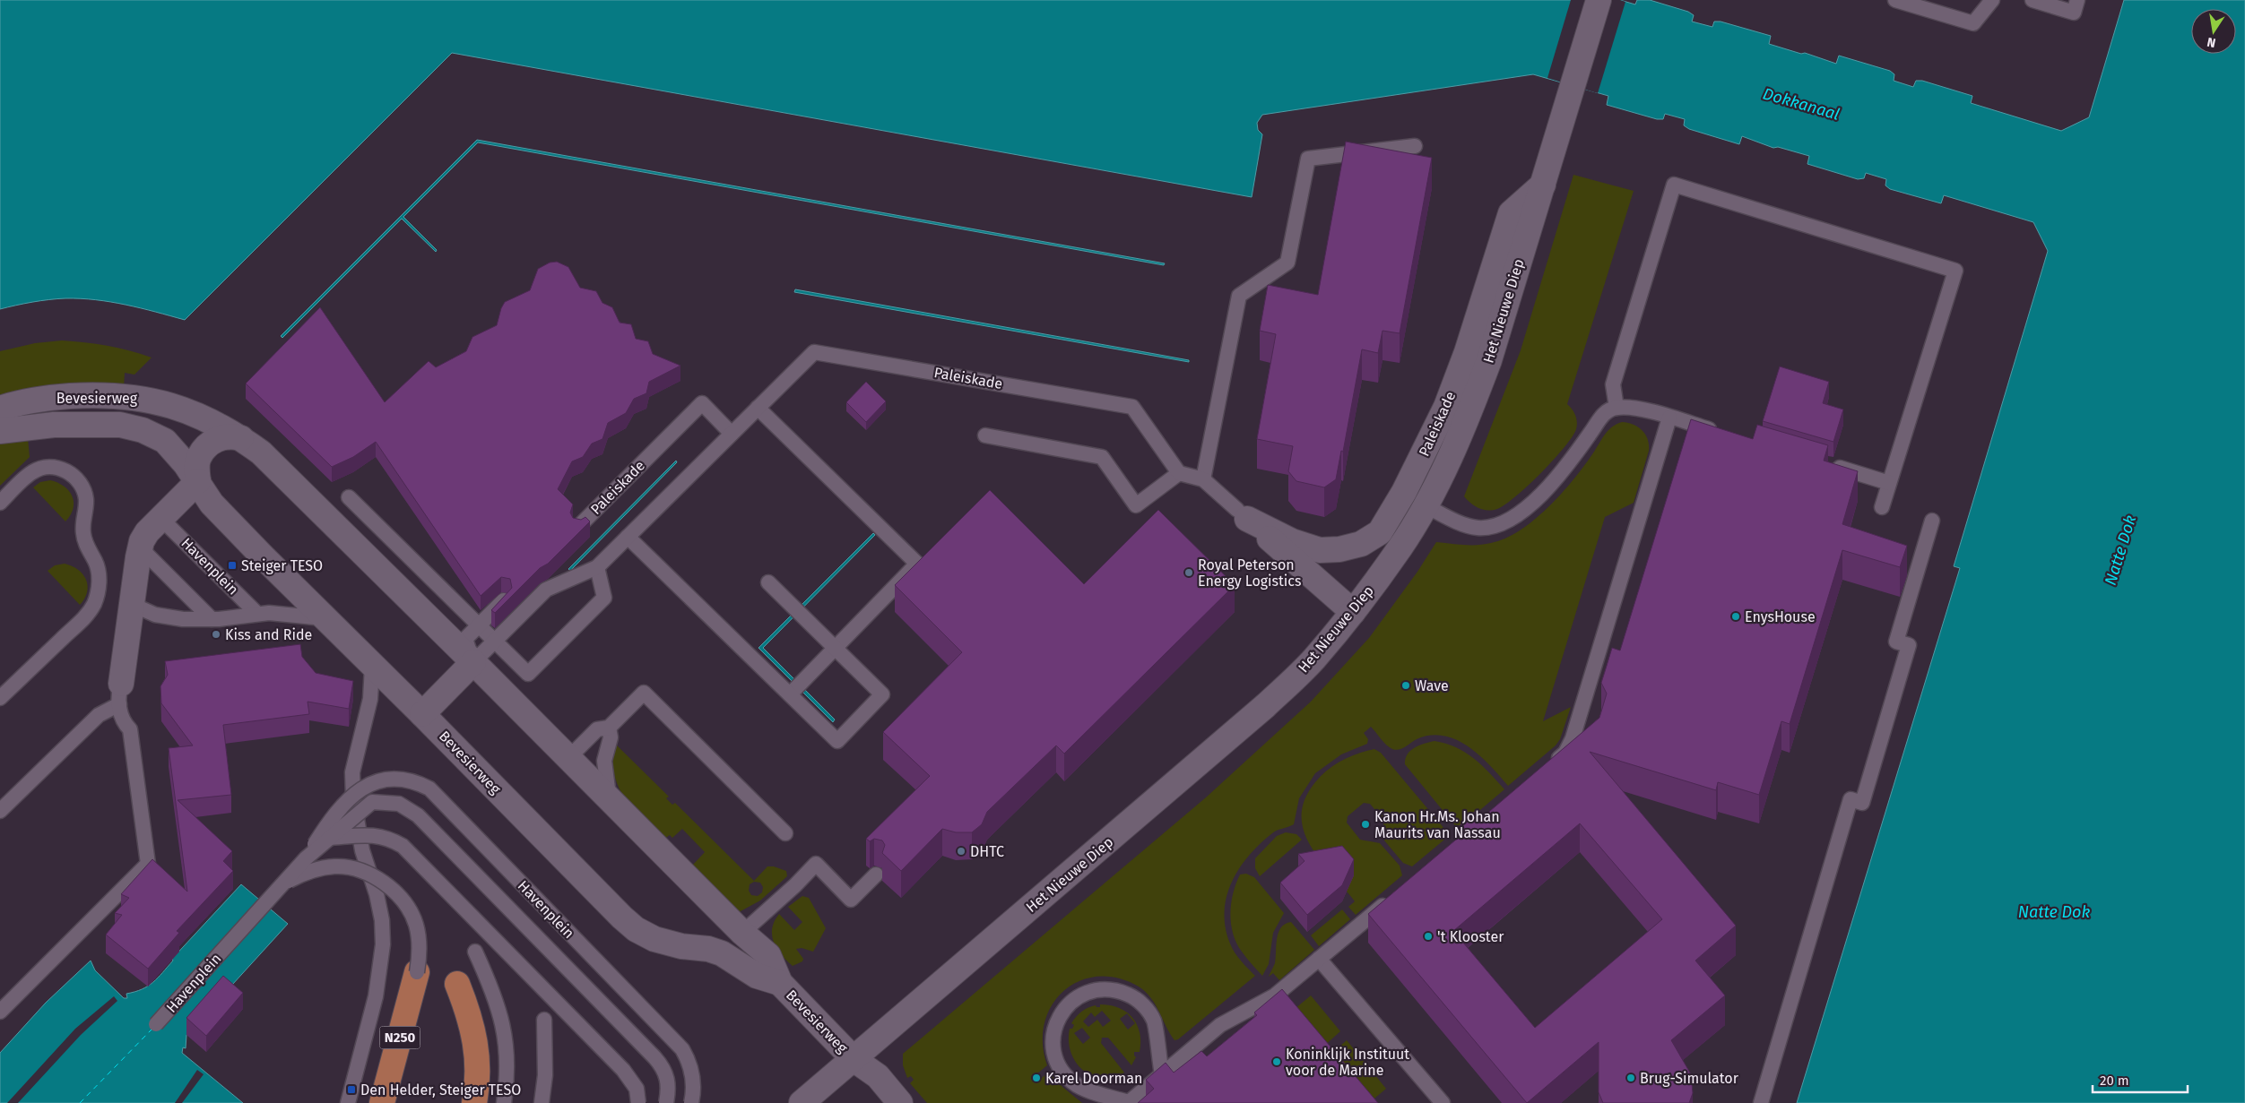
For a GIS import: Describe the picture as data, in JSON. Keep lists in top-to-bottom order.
{
  "streets": {
    "main road": ["Havenplein", "N250"],
    "street": ["Het Nieuwe Diep", "Paleiskade", "Bevesierweg"]
  },
  "crossings": [
    ["Het Nieuwe Diep", "Paleiskade"],
    ["Het Nieuwe Diep", "Bevesierweg"],
    ["Paleiskade", "Bevesierweg"],
    ["Bevesierweg", "Havenplein"]
  ],
  "water": ["Dokkanaal", "Natte Dok"],
  "places": {
    "transit": ["Steiger TESO", "Den Helder, Steiger TESO"],
    "other": [
      "Royal Peterson Energy Logistics",
      "EnysHouse",
      "Kiss and Ride",
      "Wave",
      "Kanon Hr.Ms. Johan Maurits van Nassau",
      "DHTC",
      "'t Klooster",
      "Koninklijk Instituut voor de Marine",
      "Karel Doorman",
      "Brug-Simulator"
    ]
  },
  "scale_bar": "20 m",
  "north": "bottom"
}
